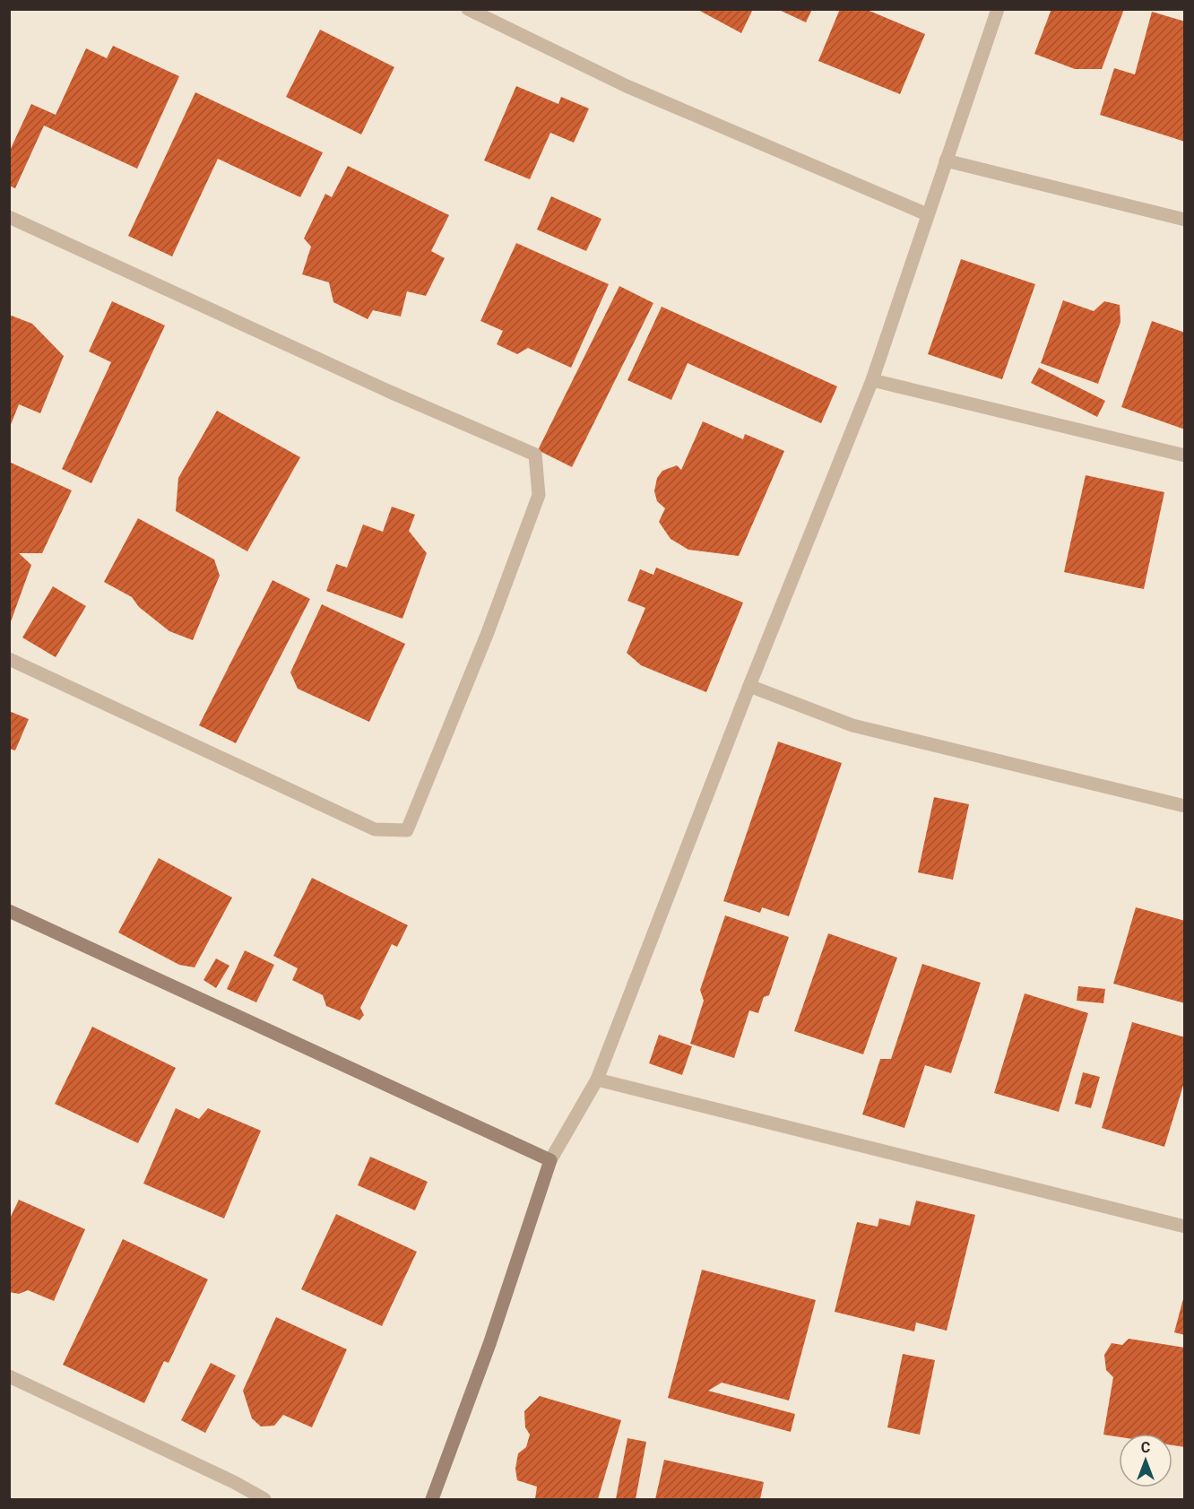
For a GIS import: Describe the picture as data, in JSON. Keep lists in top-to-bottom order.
{
  "north": "top"
}
